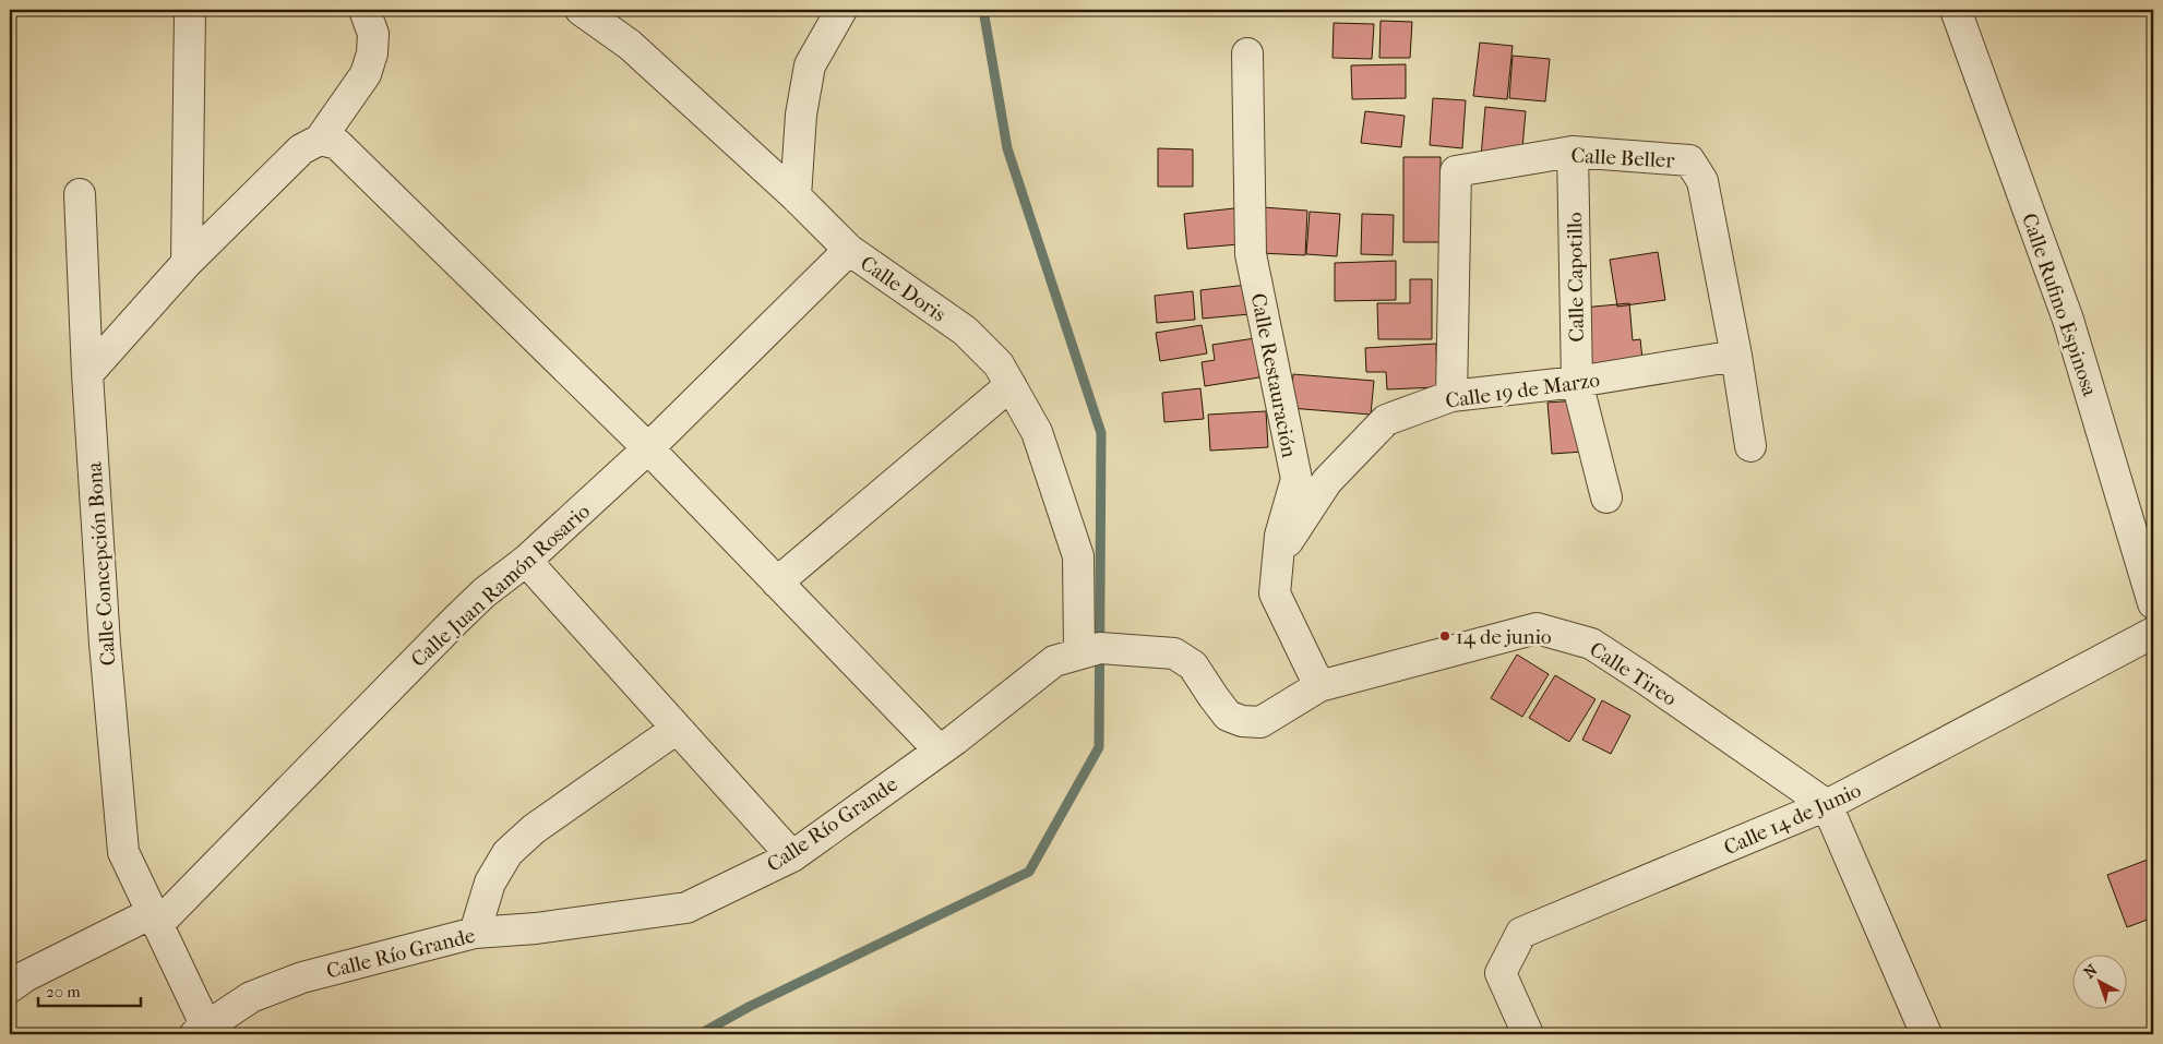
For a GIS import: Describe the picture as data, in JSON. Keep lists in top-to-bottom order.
{
  "streets": {
    "street": [
      "Calle Beller",
      "Calle Capotillo",
      "Calle Doris",
      "Calle Rufino Espinosa",
      "Calle Restauración",
      "Calle 19 de Marzo",
      "Calle Concepción Bona",
      "Calle Juan Ramón Rosario",
      "Calle Tireo",
      "Calle 14 de Junio",
      "Calle Río Grande"
    ]
  },
  "crossings": [
    ["Calle Beller", "Calle Capotillo"],
    ["Calle Beller", "Calle 19 de Marzo"],
    ["Calle Capotillo", "Calle 19 de Marzo"],
    ["Calle Doris", "Calle Juan Ramón Rosario"],
    ["Calle Doris", "Calle Río Grande"],
    ["Calle Restauración", "Calle 19 de Marzo"],
    ["Calle Restauración", "Calle Tireo"],
    ["Calle Restauración", "Calle Río Grande"],
    ["Calle Concepción Bona", "Calle Juan Ramón Rosario"],
    ["Calle Concepción Bona", "Calle Río Grande"],
    ["Calle Tireo", "Calle 14 de Junio"],
    ["Calle Tireo", "Calle Río Grande"]
  ],
  "places": ["14 de junio"],
  "scale_bar": "20 m",
  "north": "top left"
}
